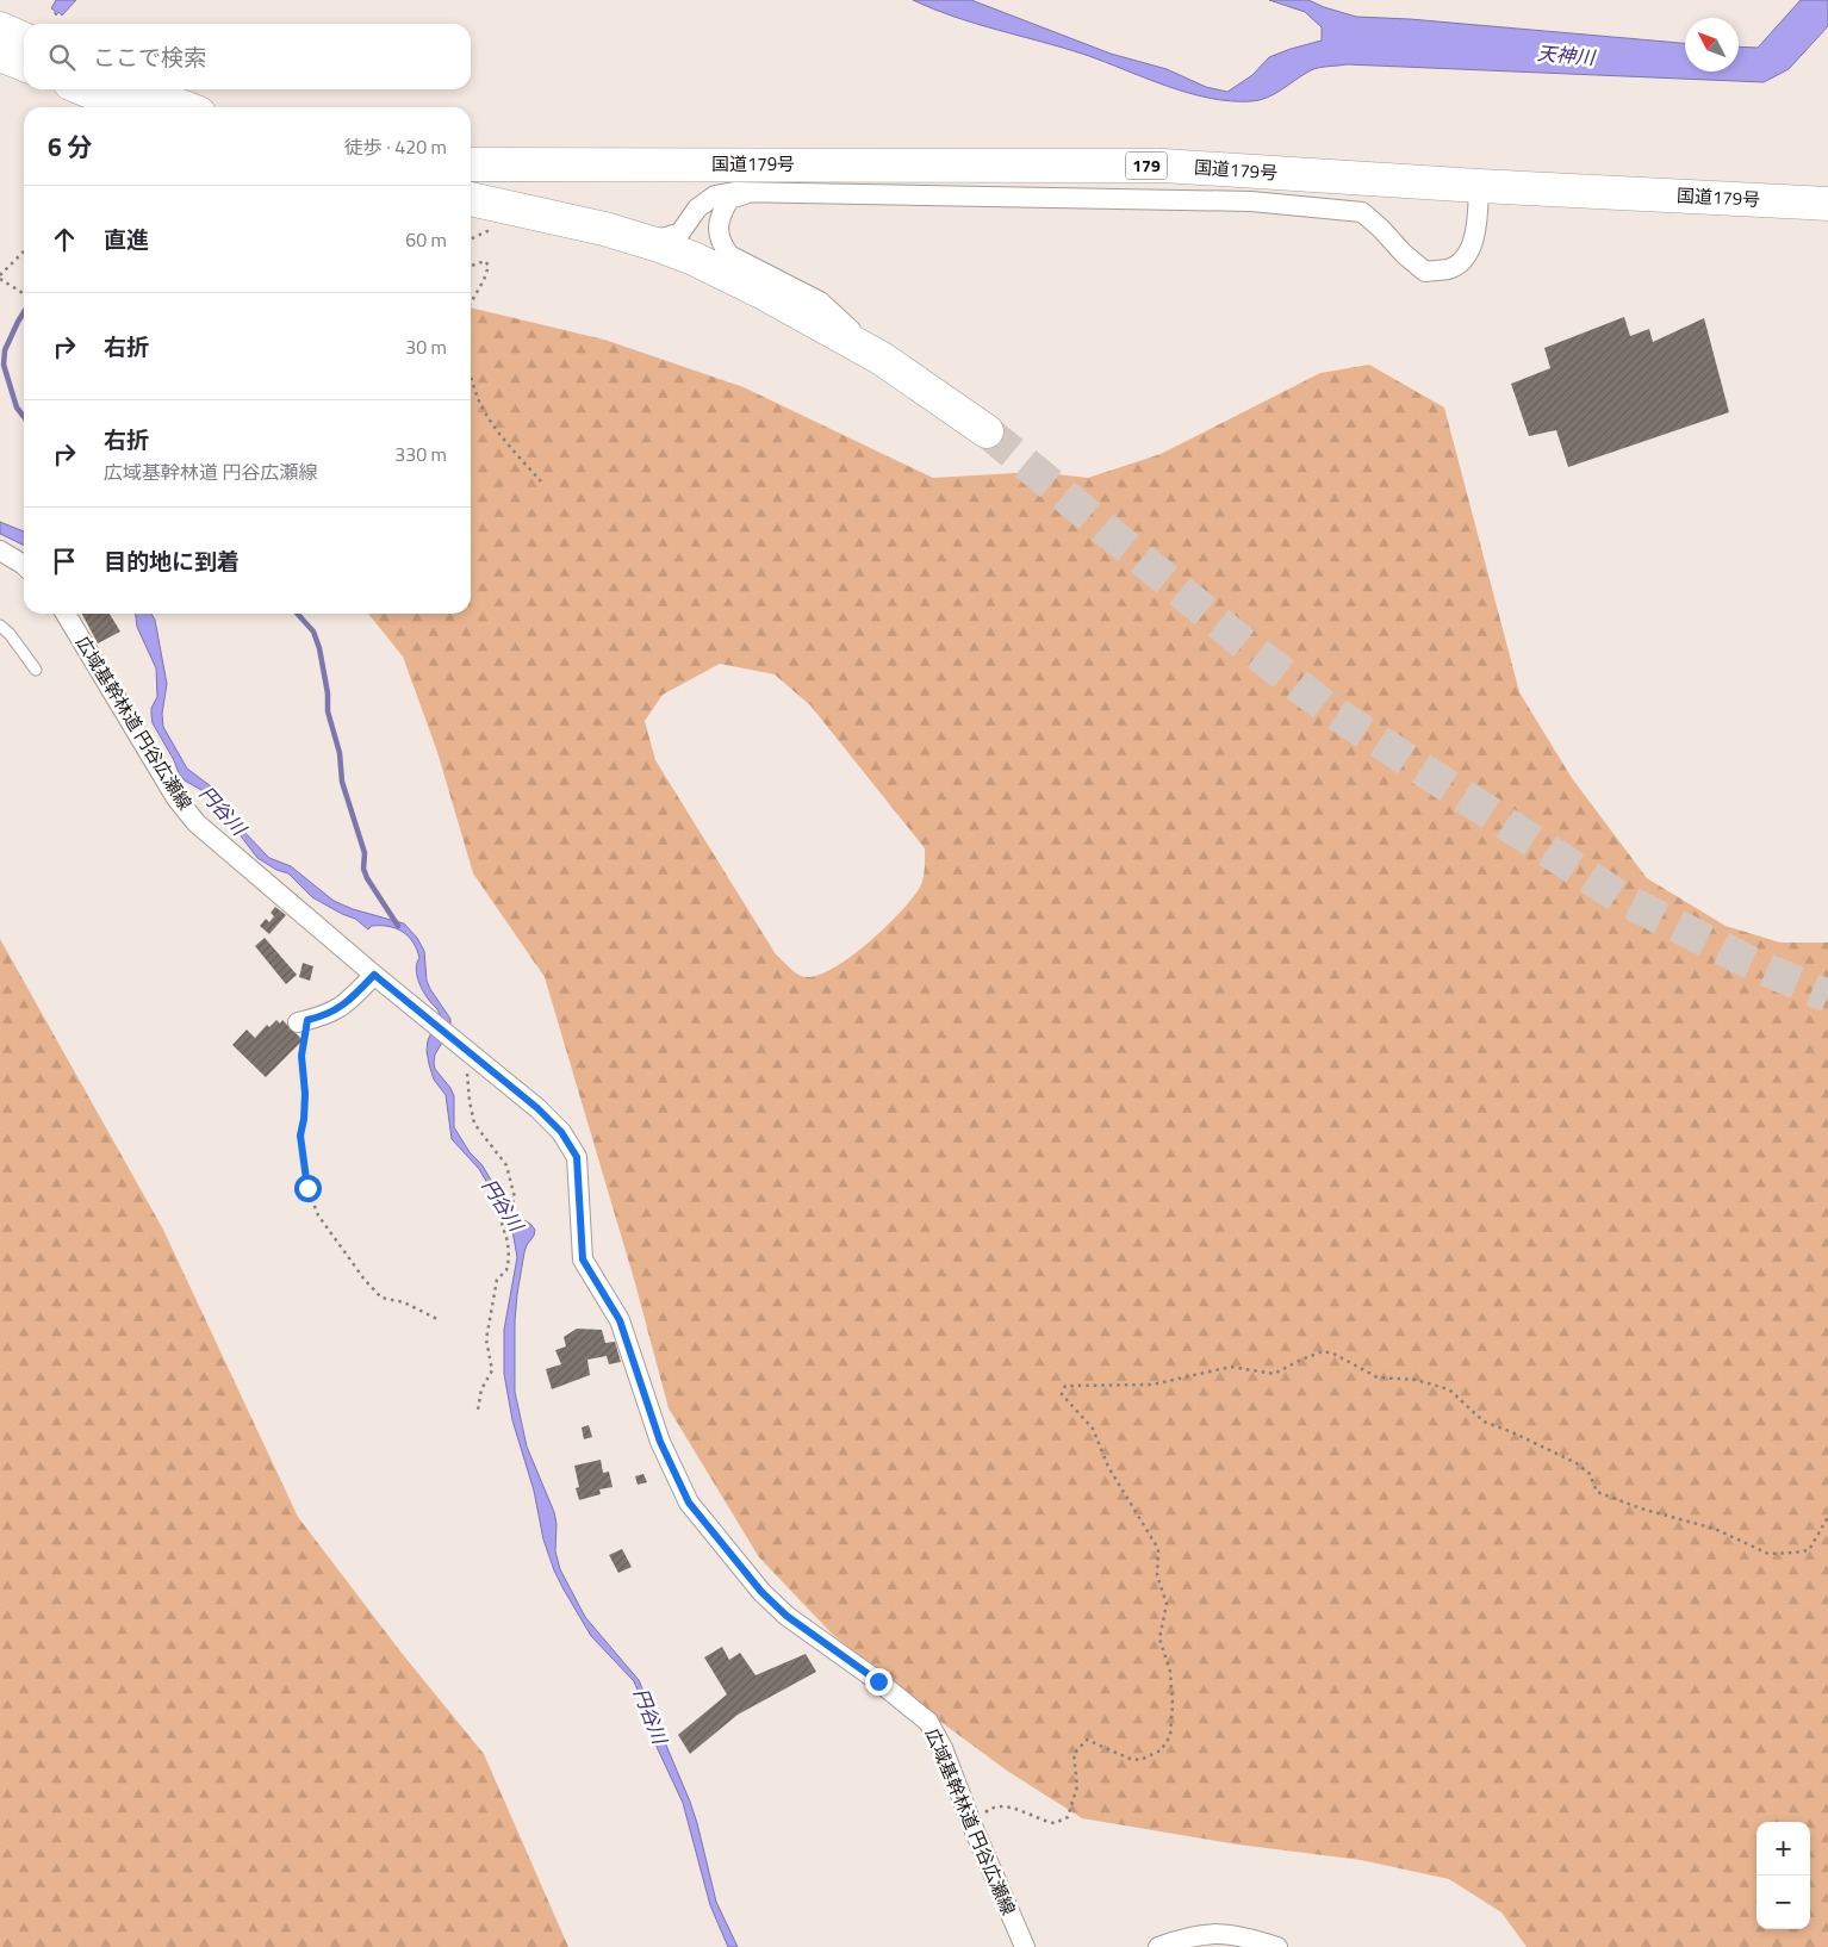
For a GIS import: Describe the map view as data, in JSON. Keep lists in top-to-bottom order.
{
  "streets": {
    "highway": ["国道179号", "179"],
    "street": ["広域基幹林道 円谷広瀬線"]
  },
  "water": ["天神川", "円谷川"],
  "north": "top left",
  "page": {
    "search": "ここで検索",
    "heading": ["6 分", "徒歩 · 420 m"],
    "list": [
      ["直進", "60 m"],
      ["右折", "30 m"],
      ["右折", "広域基幹林道 円谷広瀬線", "330 m"],
      "目的地に到着"
    ],
    "map_buttons": ["+", "−"]
  }
}
